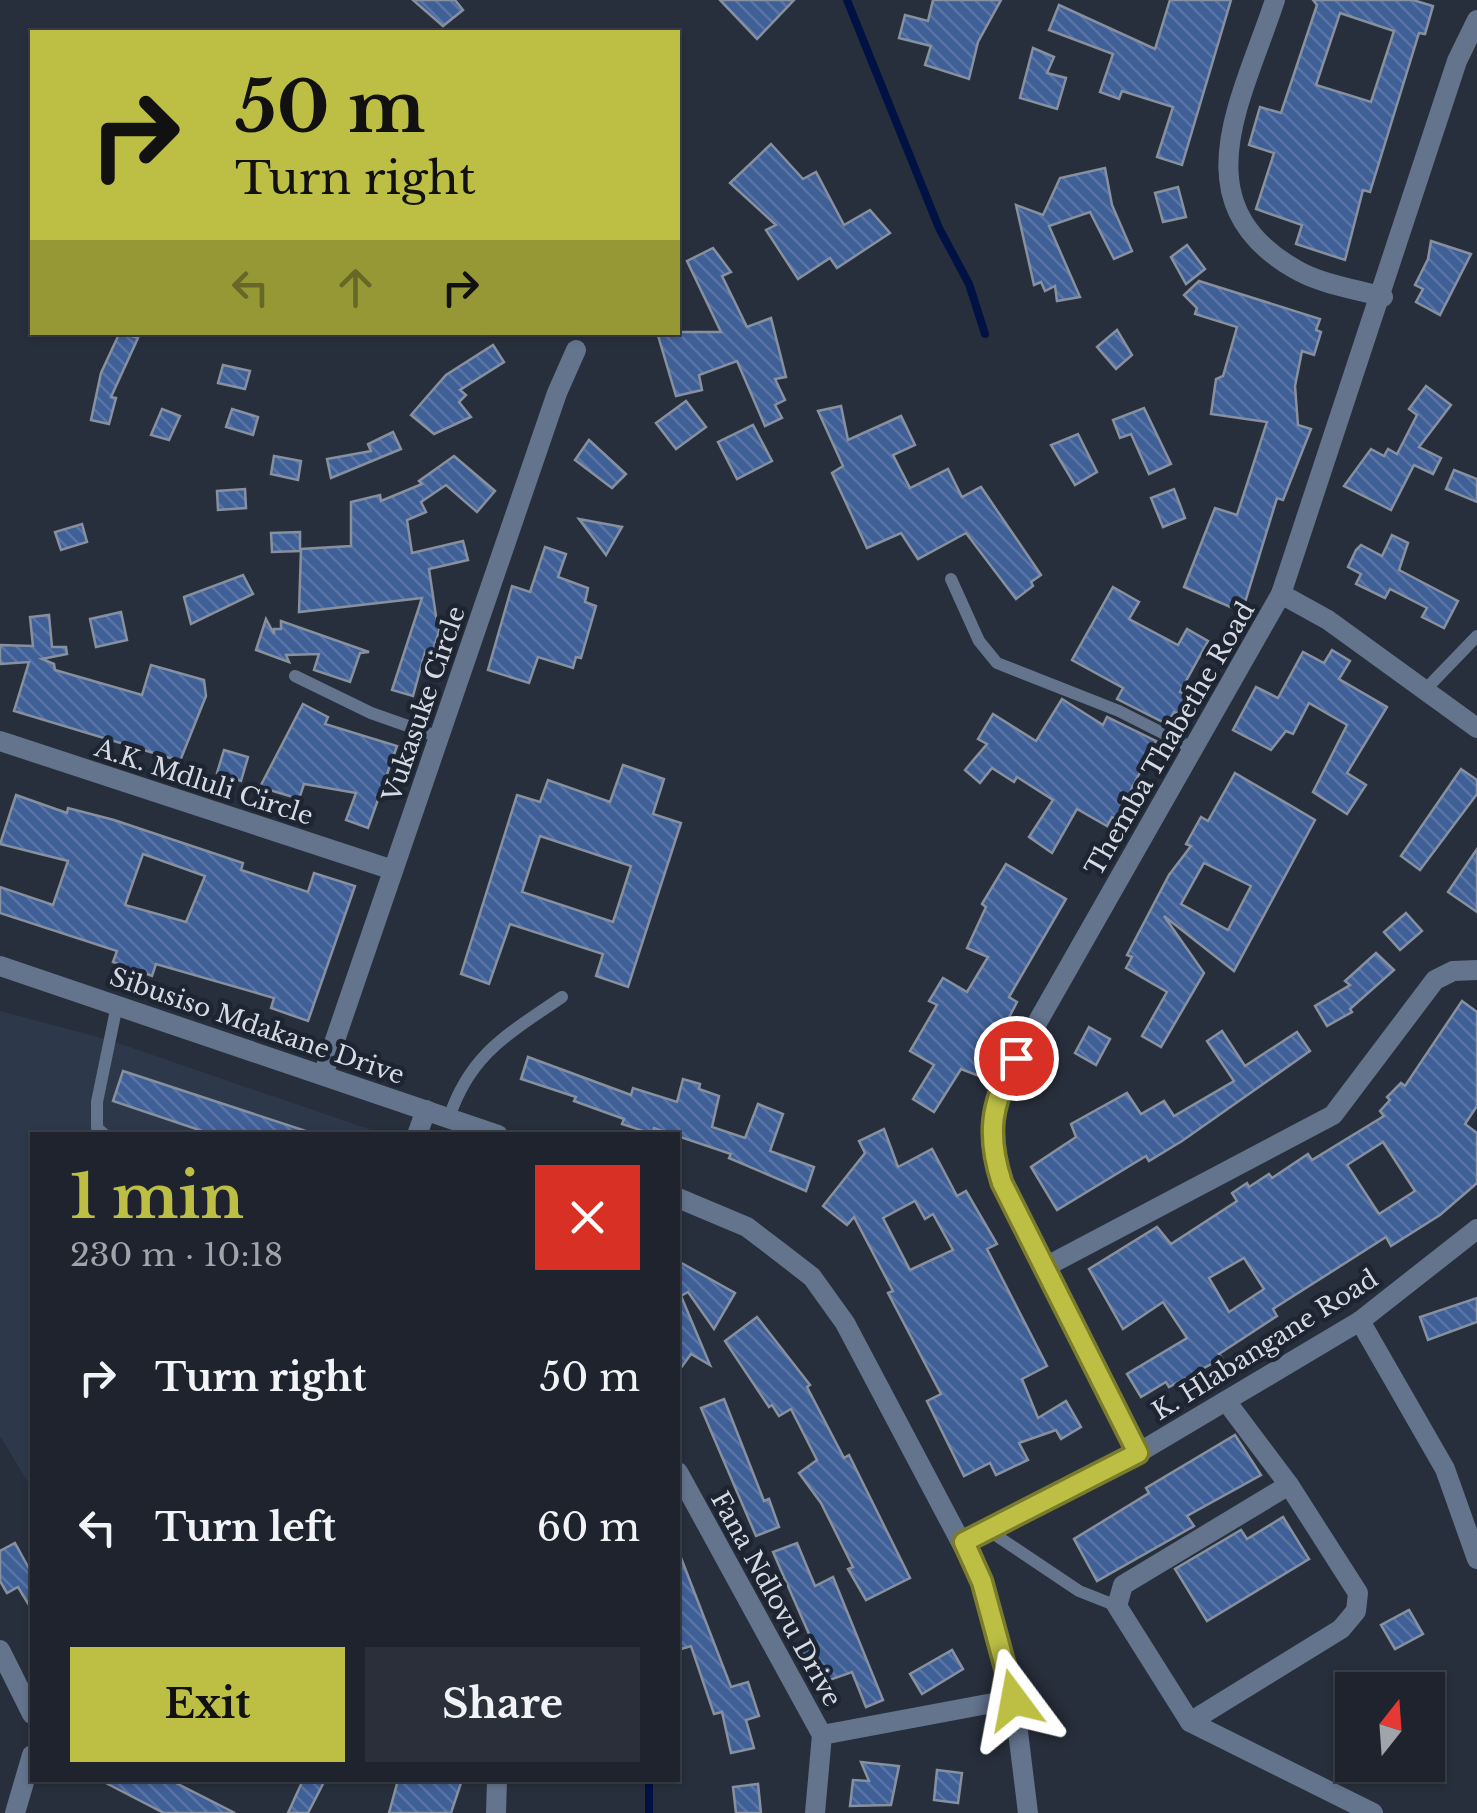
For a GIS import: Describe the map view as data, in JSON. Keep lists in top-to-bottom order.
{
  "streets": {
    "street": [
      "Vukasuke Circle",
      "Themba Thabethe Road",
      "A.K. Mdluli Circle",
      "Sibusiso Mdakane Drive",
      "K. Hlabangane Road",
      "Fana Ndlovu Drive"
    ]
  },
  "crossings": [
    ["Vukasuke Circle", "A.K. Mdluli Circle"],
    ["Vukasuke Circle", "Sibusiso Mdakane Drive"],
    ["Themba Thabethe Road", "K. Hlabangane Road"]
  ],
  "north": "top",
  "page": {
    "turn": ["50 m", "Turn right"],
    "heading": ["1 min", "230 m · 10:18"],
    "list": [
      {
        "name": "Turn right",
        "value": "50 m"
      },
      {
        "name": "Turn left",
        "value": "60 m"
      }
    ],
    "buttons": ["Exit", "Share"]
  }
}
